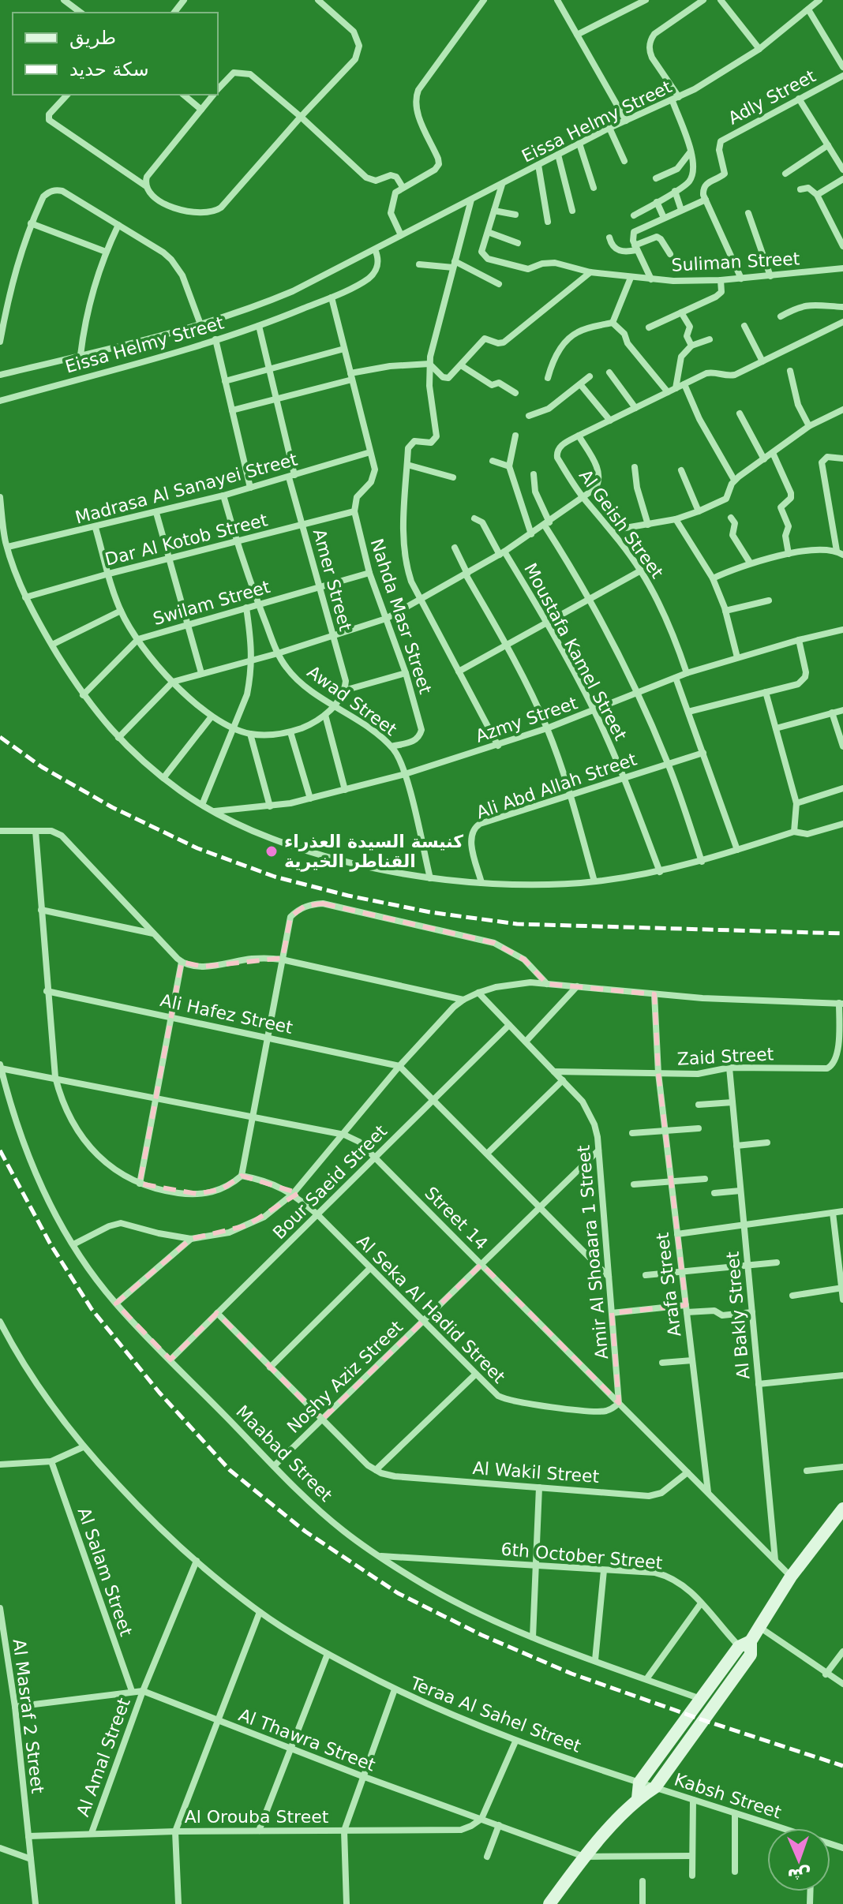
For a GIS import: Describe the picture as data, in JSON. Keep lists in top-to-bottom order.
{
  "streets": {
    "street": [
      "Adly Street",
      "Eissa Helmy Street",
      "Suliman Street",
      "Madrasa Al Sanayei Street",
      "Al Geish Street",
      "Dar Al Kotob Street",
      "Amer Street",
      "Swilam Street",
      "Nahda Masr Street",
      "Moustafa Kamel Street",
      "Awad Street",
      "Azmy Street",
      "Ali Abd Allah Street",
      "Ali Hafez Street",
      "Zaid Street",
      "Bour Saeid Street",
      "Street 14",
      "Amir Al Shoaara 1 Street",
      "Arafa Street",
      "Al Seka Al Hadid Street",
      "Al Bakly Street",
      "Noshy Aziz Street",
      "Maabad Street",
      "Al Wakil Street",
      "6th October Street",
      "Al Salam Street",
      "Teraa Al Sahel Street",
      "Al Masraf 2 Street",
      "Al Thawra Street",
      "Al Amal Street",
      "Kabsh Street",
      "Al Orouba Street"
    ]
  },
  "crossings": [
    ["Eissa Helmy Street", "Suliman Street"],
    ["Eissa Helmy Street", "Amer Street"],
    ["Madrasa Al Sanayei Street", "Amer Street"],
    ["Madrasa Al Sanayei Street", "Awad Street"],
    ["Al Geish Street", "Azmy Street"],
    ["Dar Al Kotob Street", "Amer Street"],
    ["Dar Al Kotob Street", "Nahda Masr Street"],
    ["Dar Al Kotob Street", "Awad Street"],
    ["Amer Street", "Swilam Street"],
    ["Swilam Street", "Nahda Masr Street"],
    ["Swilam Street", "Awad Street"],
    ["Nahda Masr Street", "Awad Street"],
    ["Moustafa Kamel Street", "Azmy Street"],
    ["Moustafa Kamel Street", "Ali Abd Allah Street"],
    ["Awad Street", "Azmy Street"],
    ["Zaid Street", "Amir Al Shoaara 1 Street"],
    ["Zaid Street", "Arafa Street"],
    ["Zaid Street", "Al Bakly Street"],
    ["Bour Saeid Street", "Street 14"],
    ["Bour Saeid Street", "Amir Al Shoaara 1 Street"],
    ["Bour Saeid Street", "Al Seka Al Hadid Street"],
    ["Bour Saeid Street", "Maabad Street"],
    ["Street 14", "Amir Al Shoaara 1 Street"],
    ["Street 14", "Arafa Street"],
    ["Street 14", "Al Seka Al Hadid Street"],
    ["Street 14", "Al Bakly Street"],
    ["Street 14", "Noshy Aziz Street"],
    ["Street 14", "Maabad Street"],
    ["Street 14", "Al Wakil Street"],
    ["Amir Al Shoaara 1 Street", "Al Seka Al Hadid Street"],
    ["Amir Al Shoaara 1 Street", "Noshy Aziz Street"],
    ["Al Seka Al Hadid Street", "Noshy Aziz Street"],
    ["Noshy Aziz Street", "Maabad Street"],
    ["Maabad Street", "6th October Street"],
    ["Al Salam Street", "Al Thawra Street"],
    ["Teraa Al Sahel Street", "Al Amal Street"],
    ["Teraa Al Sahel Street", "Kabsh Street"],
    ["Al Masraf 2 Street", "Al Thawra Street"],
    ["Al Masraf 2 Street", "Al Orouba Street"],
    ["Al Thawra Street", "Al Amal Street"],
    ["Al Thawra Street", "Al Orouba Street"],
    ["Al Amal Street", "Al Orouba Street"]
  ],
  "places": ["كنيسة السيدة العذراء القناطر الخيرية"],
  "legend": ["طريق", "سكة حديد"],
  "north": "bottom"
}
